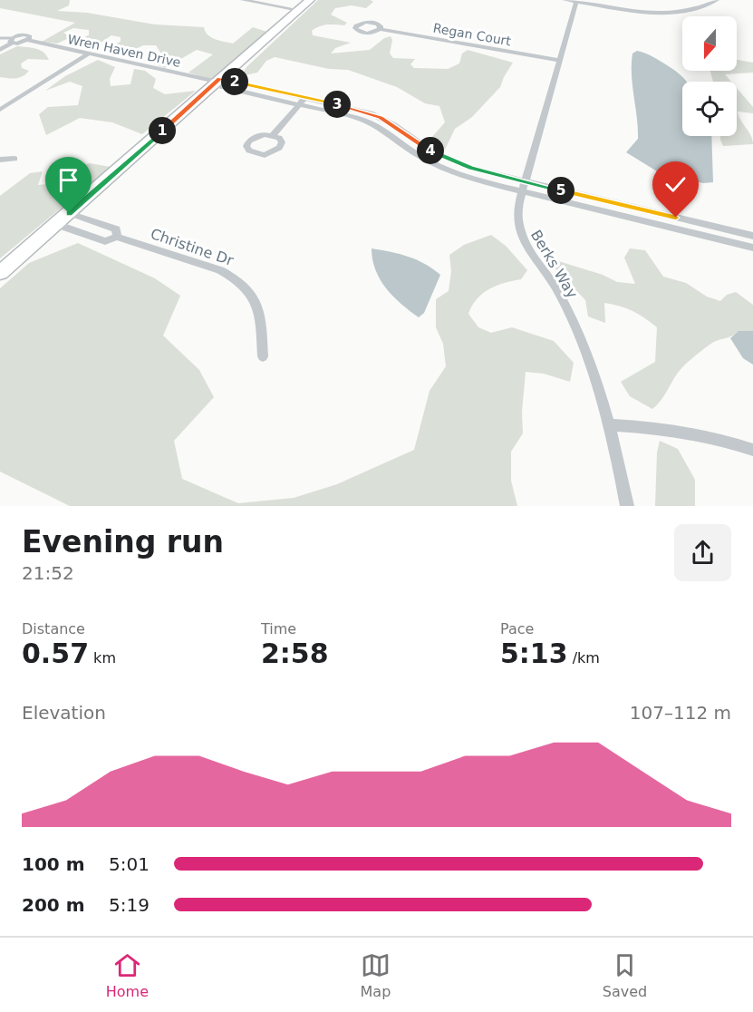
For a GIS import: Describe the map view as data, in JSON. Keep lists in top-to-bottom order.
{
  "streets": {
    "street": [
      "Regan Court",
      "Wren Haven Drive",
      "Christine Dr",
      "Berks Way"
    ]
  },
  "crossings": [
    ["Regan Court", "Berks Way"],
    ["Wren Haven Drive", "Berks Way"]
  ],
  "north": "bottom",
  "page": {
    "pins": [
      "2",
      "3",
      "1",
      "4",
      "5"
    ],
    "heading": ["Evening run", "21:52"],
    "stats": [
      ["Distance", "0.57 km"],
      ["Time", "2:58"],
      ["Pace", "5:13 /km"]
    ],
    "chart": ["Elevation", "107–112 m"],
    "list": [
      {
        "name": "100 m",
        "note": "5:01"
      },
      {
        "name": "200 m",
        "note": "5:19"
      }
    ],
    "tabs": ["Home", "Map", "Saved"]
  }
}
